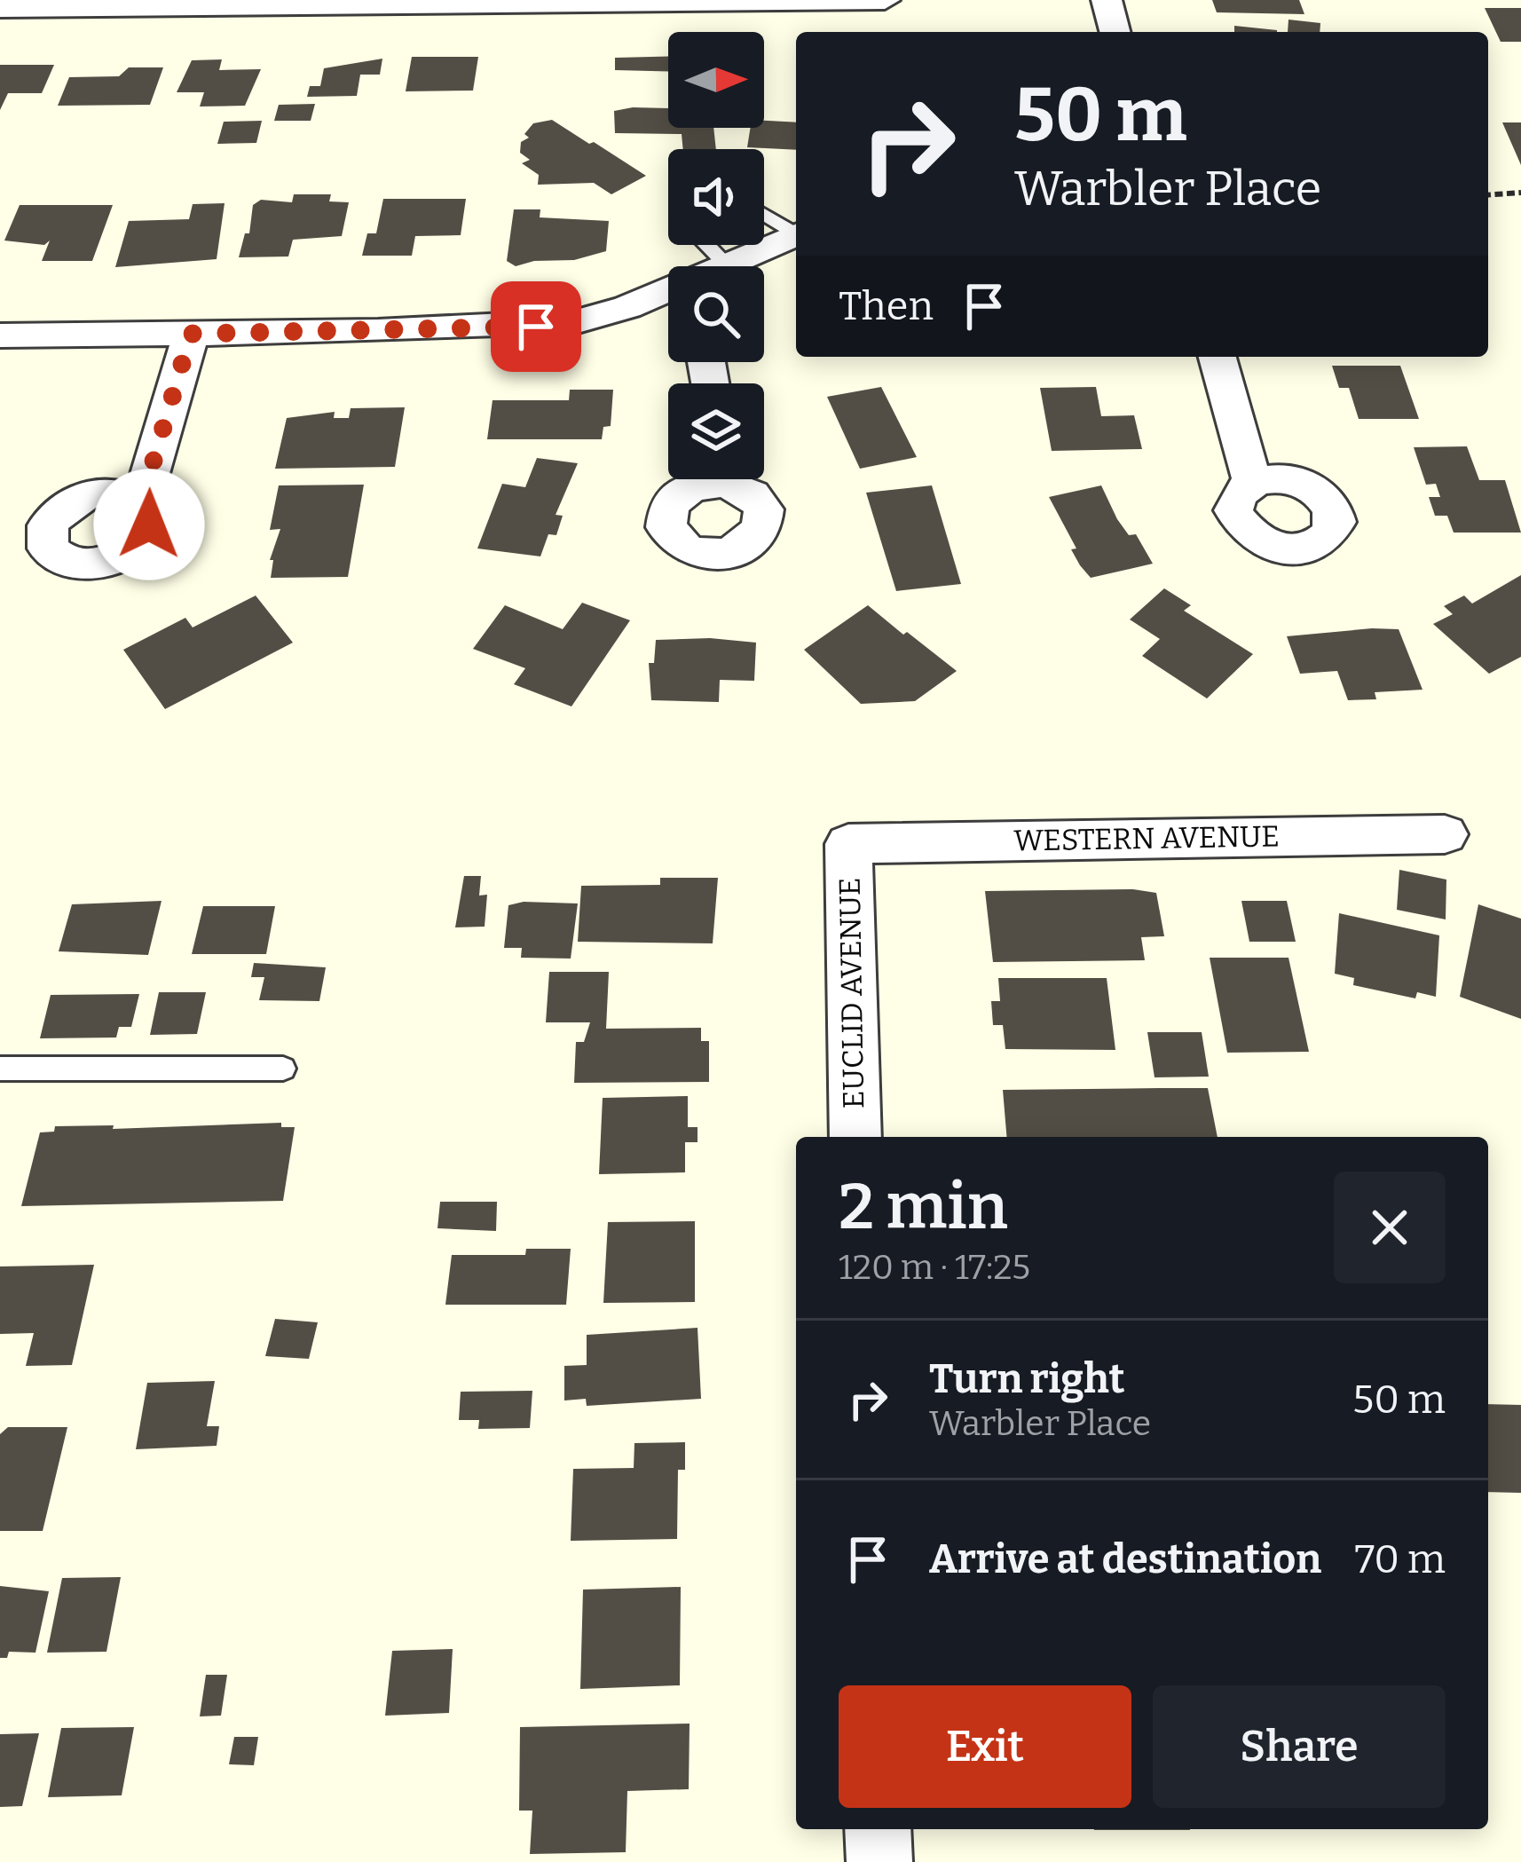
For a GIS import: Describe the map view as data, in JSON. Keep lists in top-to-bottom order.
{
  "streets": {
    "street": ["WESTERN AVENUE", "EUCLID AVENUE"]
  },
  "crossings": [
    ["WESTERN AVENUE", "EUCLID AVENUE"]
  ],
  "north": "right",
  "page": {
    "turn": ["50 m", "Warbler Place"],
    "then": "Then",
    "heading": ["2 min", "120 m · 17:25"],
    "list": [
      {
        "name": "Turn right",
        "note": "Warbler Place",
        "value": "50 m"
      },
      {
        "name": "Arrive at destination",
        "value": "70 m"
      }
    ],
    "buttons": ["Exit", "Share"]
  }
}
